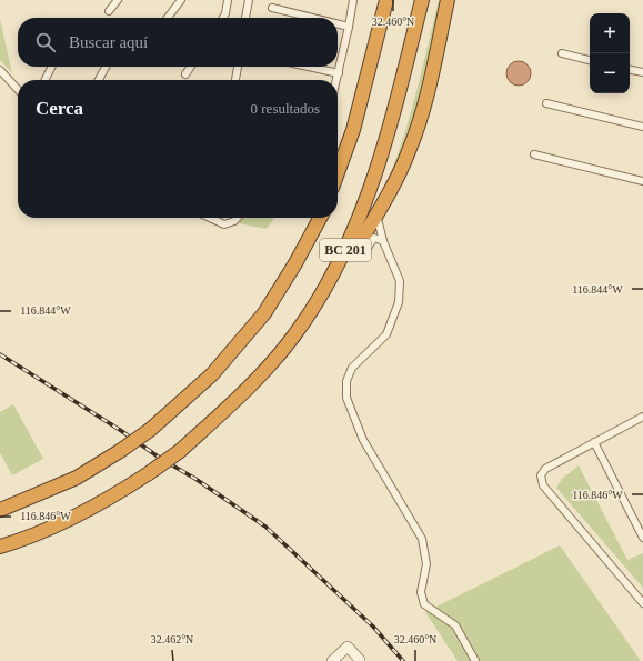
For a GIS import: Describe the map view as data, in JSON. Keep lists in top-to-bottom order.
{
  "streets": {
    "highway": ["BC 201"]
  },
  "page": {
    "map_buttons": ["+", "−"],
    "search": "Buscar aquí",
    "heading": ["Cerca", "0 resultados"]
  },
  "coordinates": [
    "32.460°N",
    "116.844°W",
    "116.846°W",
    "32.462°N"
  ]
}
